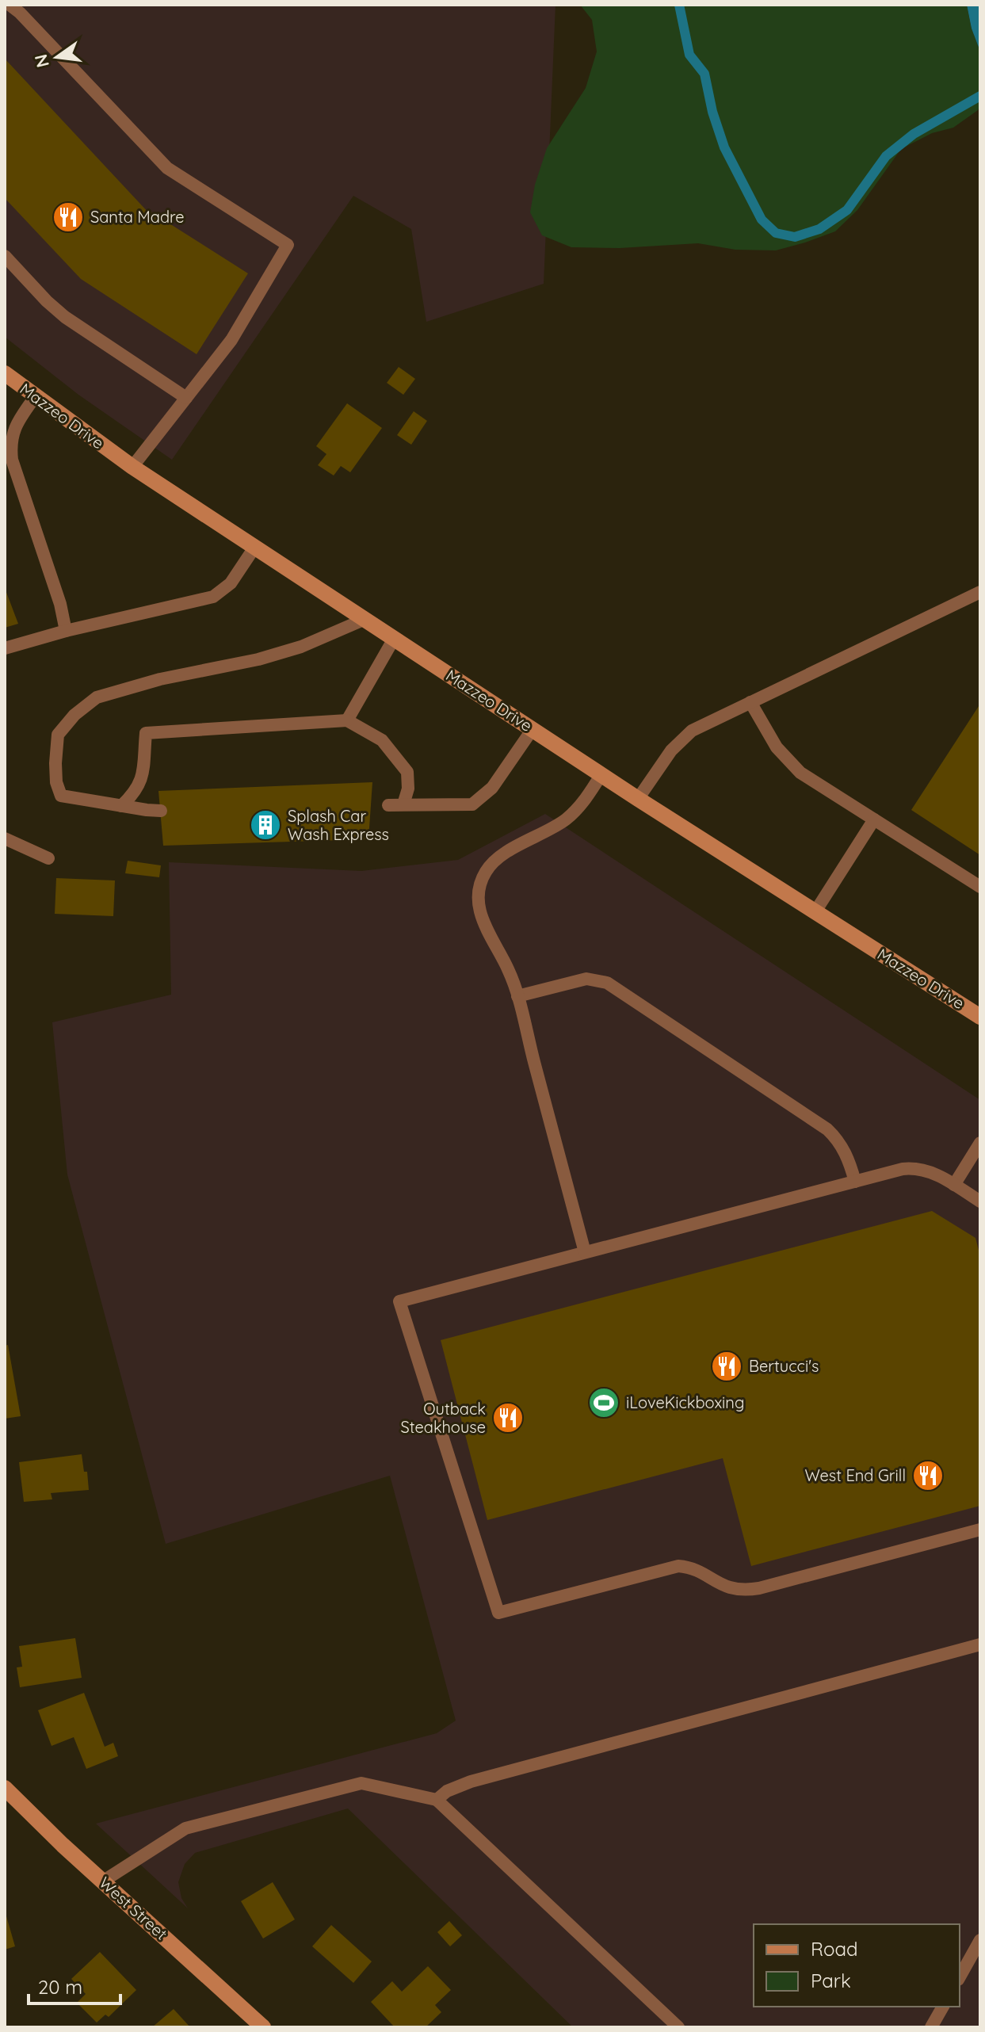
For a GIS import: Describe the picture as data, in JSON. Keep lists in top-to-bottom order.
{
  "streets": {
    "main road": ["Mazzeo Drive", "West Street"]
  },
  "places": {
    "restaurant": [
      "Santa Madre",
      "Bertucci's",
      "Outback Steakhouse",
      "West End Grill"
    ],
    "building": ["Splash Car Wash Express"],
    "sports": ["iLoveKickboxing"]
  },
  "legend": ["Road", "Park"],
  "scale_bar": "20 m",
  "north": "left"
}
